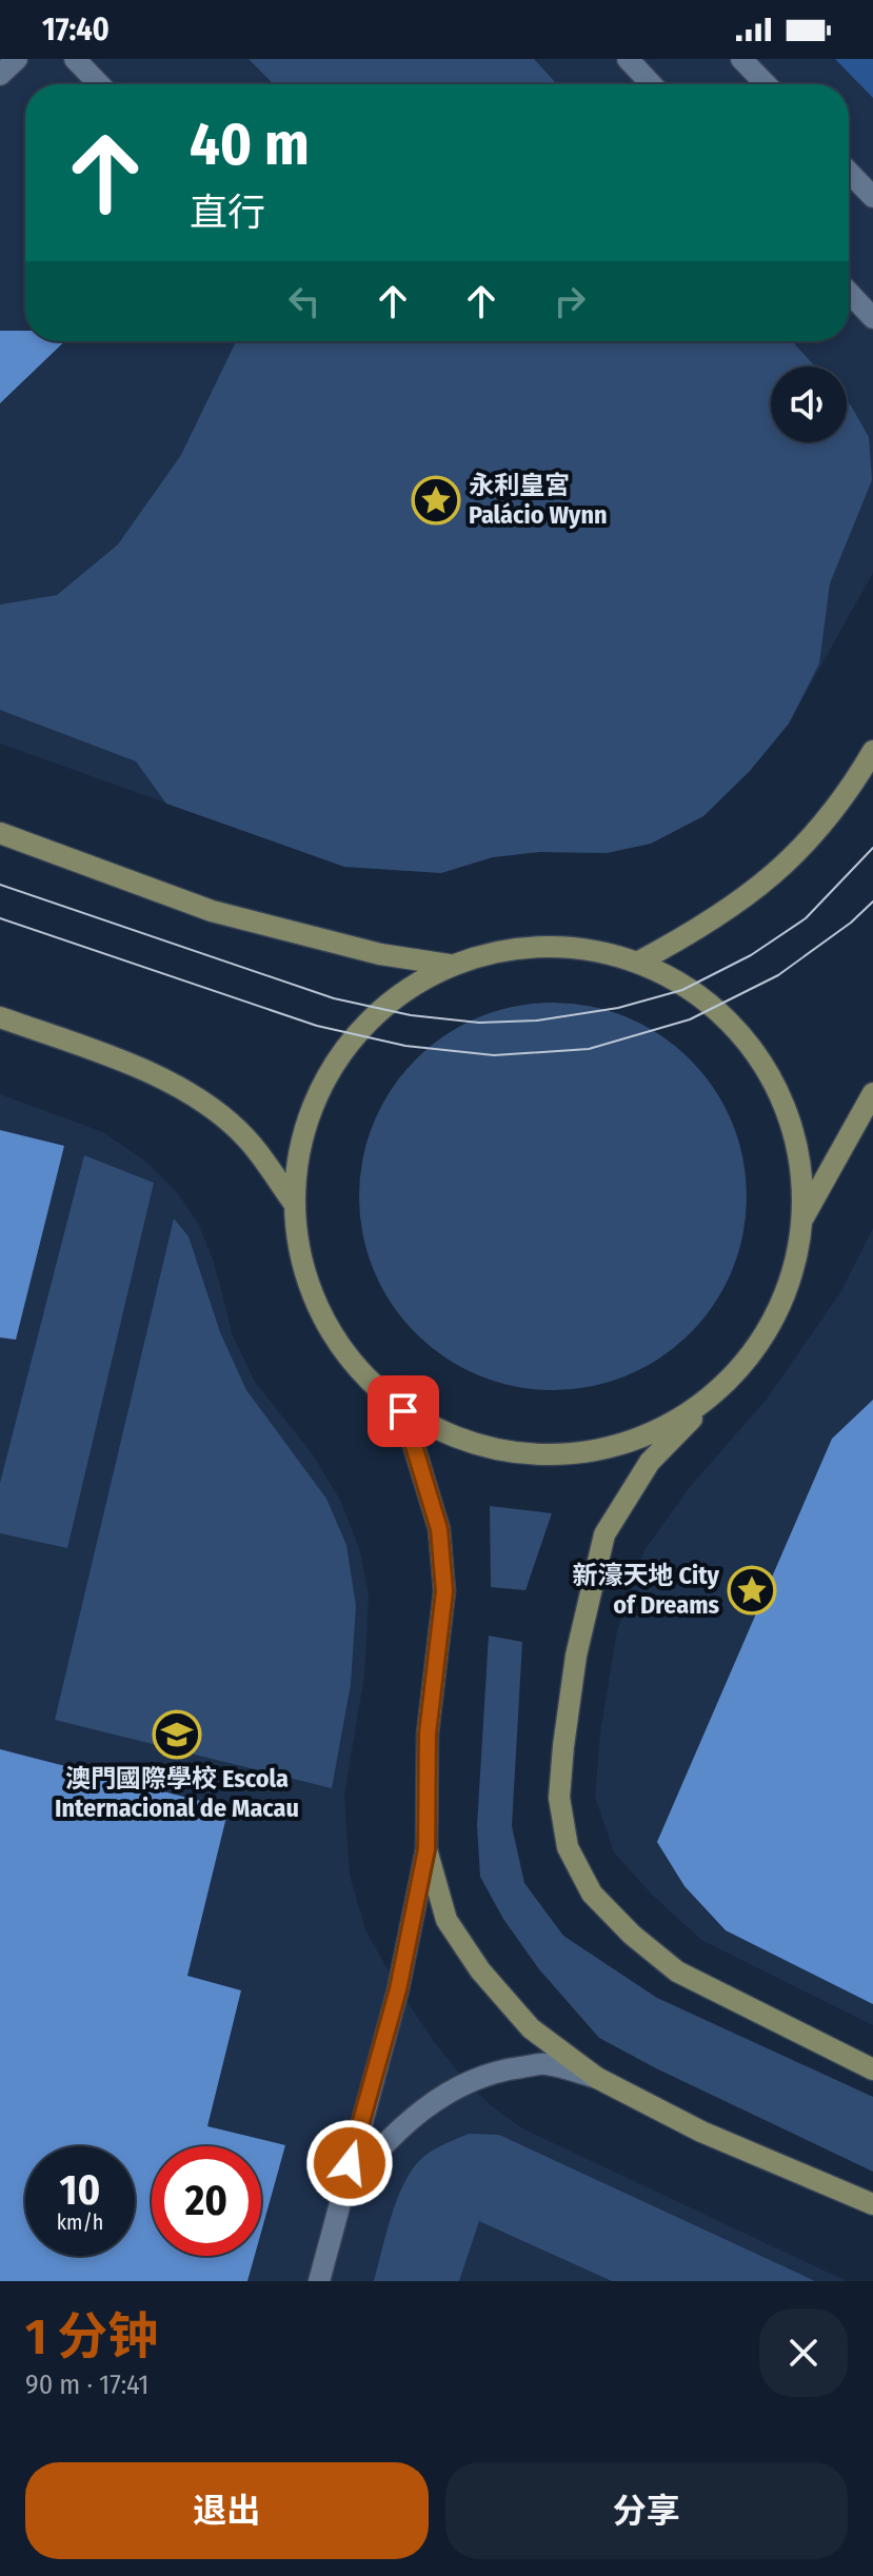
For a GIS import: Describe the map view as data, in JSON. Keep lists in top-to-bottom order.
{
  "places": {
    "place": ["永利皇宮 Palácio Wynn", "新濠天地 City of Dreams"],
    "school or university": ["澳門國際學校 Escola Internacional de Macau"]
  },
  "page": {
    "status": "17:40",
    "turn": ["40 m", "直行"],
    "speed": "10 km/h",
    "limit": "20",
    "heading": ["1 分钟", "90 m · 17:41"],
    "buttons": ["退出", "分享"]
  }
}
